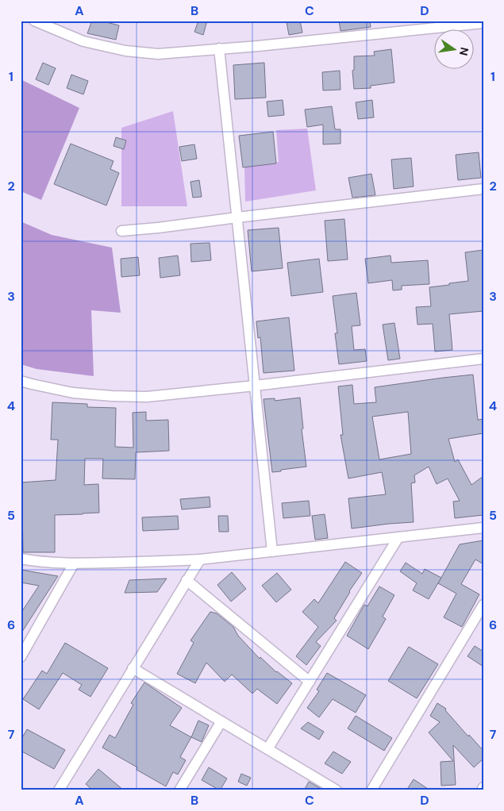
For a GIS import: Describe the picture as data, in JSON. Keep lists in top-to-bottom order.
{
  "north": "right",
  "grid": {
    "columns": [
      "A",
      "B",
      "C",
      "D"
    ],
    "rows": [
      "1",
      "2",
      "3",
      "4",
      "5",
      "6",
      "7"
    ]
  }
}
